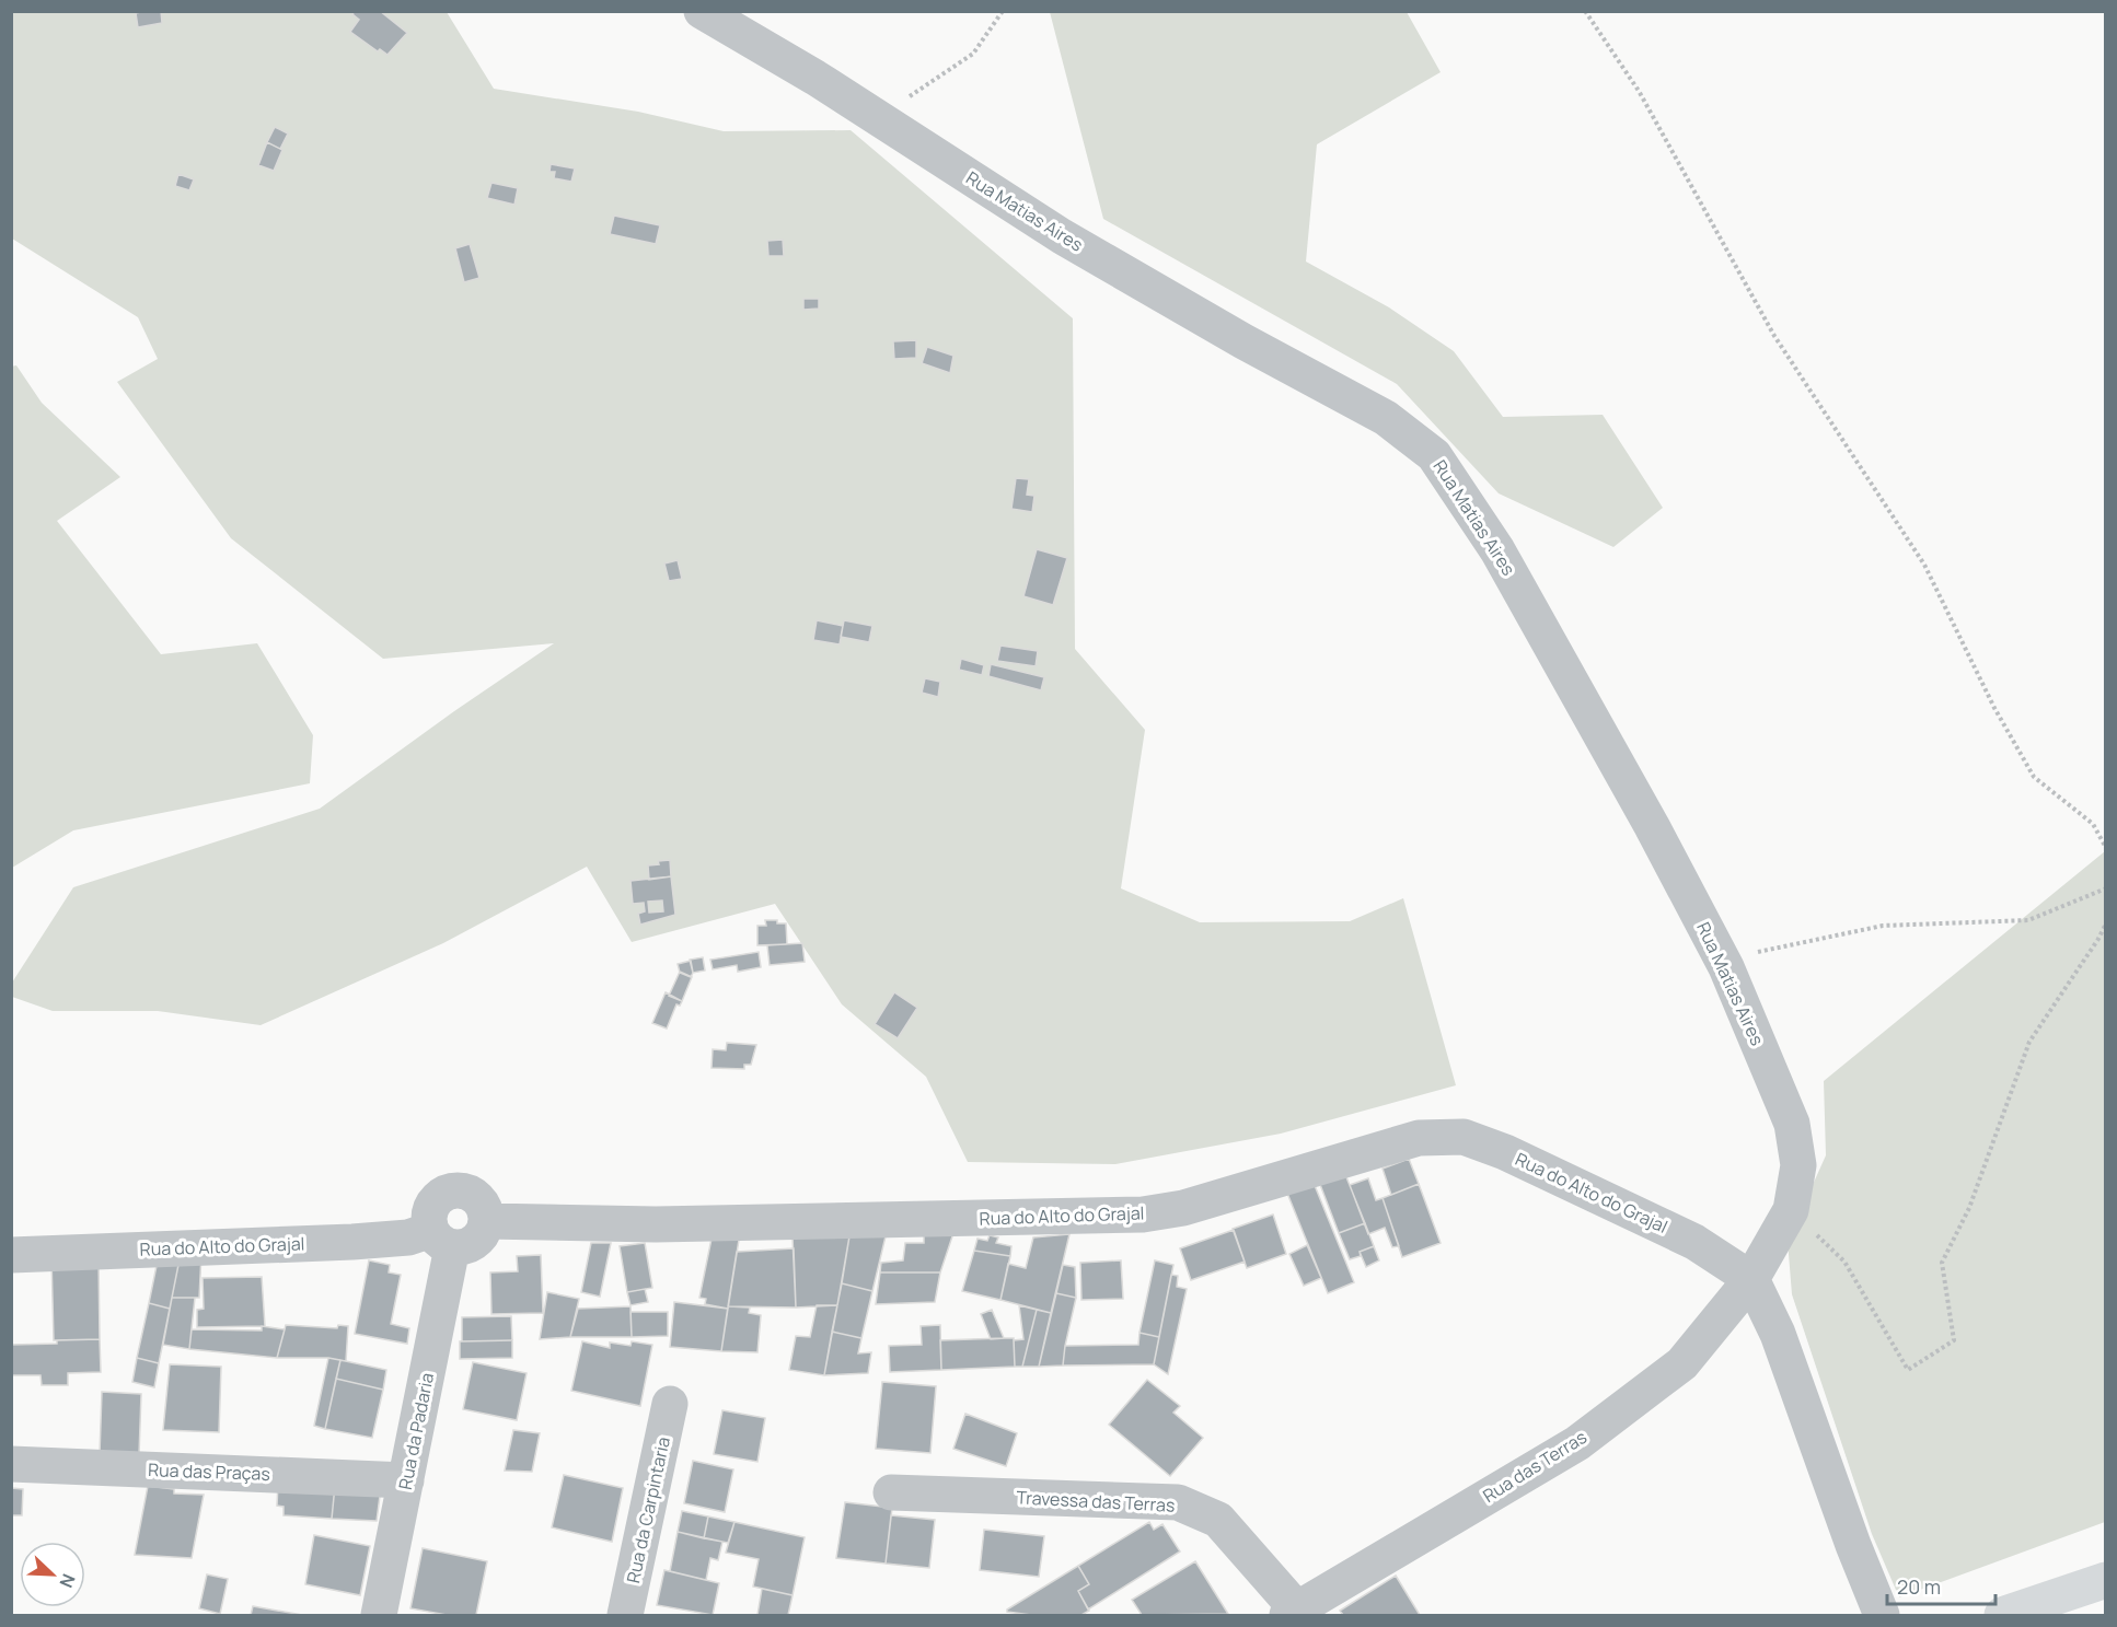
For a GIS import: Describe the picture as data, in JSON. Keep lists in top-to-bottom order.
{
  "streets": {
    "street": [
      "Rua Matias Aires",
      "Rua do Alto do Grajal",
      "Rua da Padaria",
      "Rua das Terras",
      "Rua das Praças",
      "Travessa das Terras",
      "Rua da Carpintaria"
    ]
  },
  "crossings": [
    ["Rua Matias Aires", "Rua do Alto do Grajal"],
    ["Rua Matias Aires", "Rua das Terras"],
    ["Rua do Alto do Grajal", "Rua da Padaria"],
    ["Rua do Alto do Grajal", "Rua das Terras"],
    ["Rua da Padaria", "Rua das Praças"],
    ["Rua das Terras", "Travessa das Terras"]
  ],
  "scale_bar": "20 m",
  "north": "bottom right"
}
